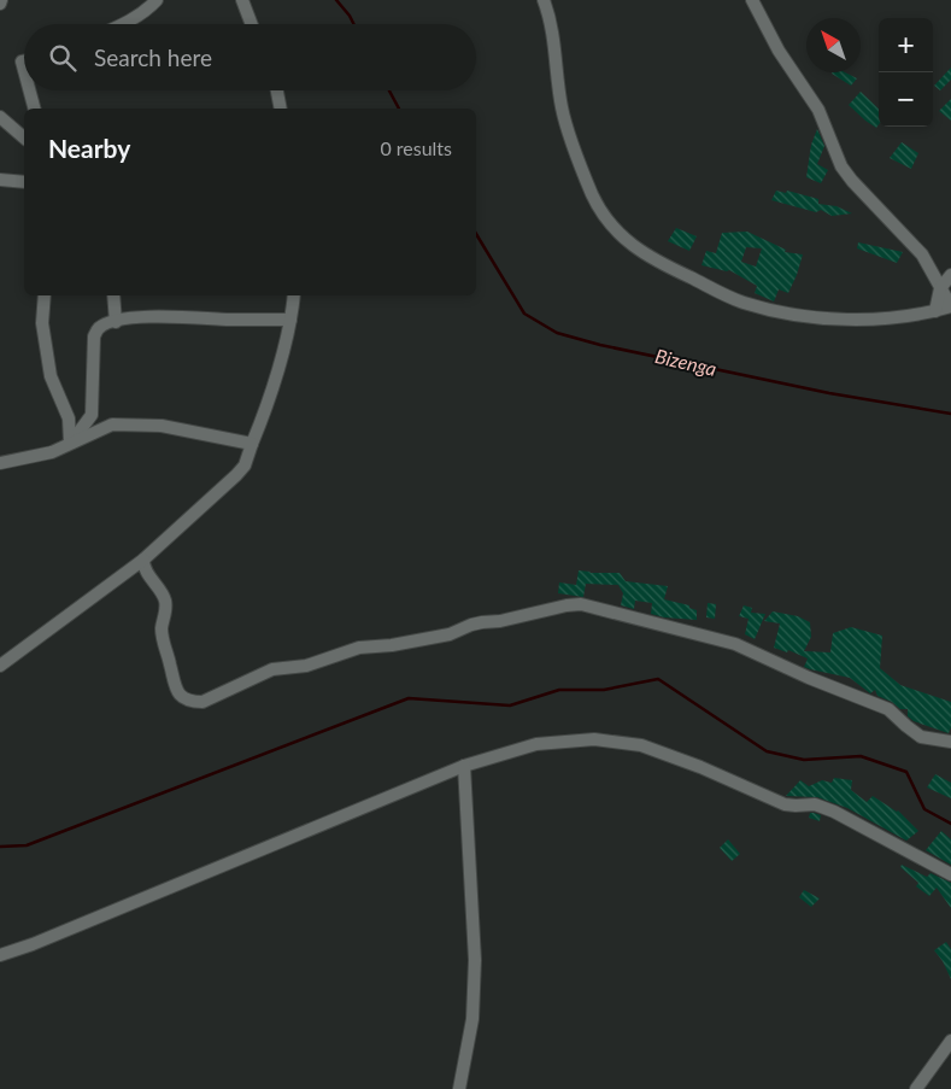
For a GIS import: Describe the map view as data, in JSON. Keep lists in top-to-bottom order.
{
  "water": ["Bizenga"],
  "north": "top left",
  "page": {
    "map_buttons": ["+", "−"],
    "search": "Search here",
    "heading": ["Nearby", "0 results"]
  }
}
